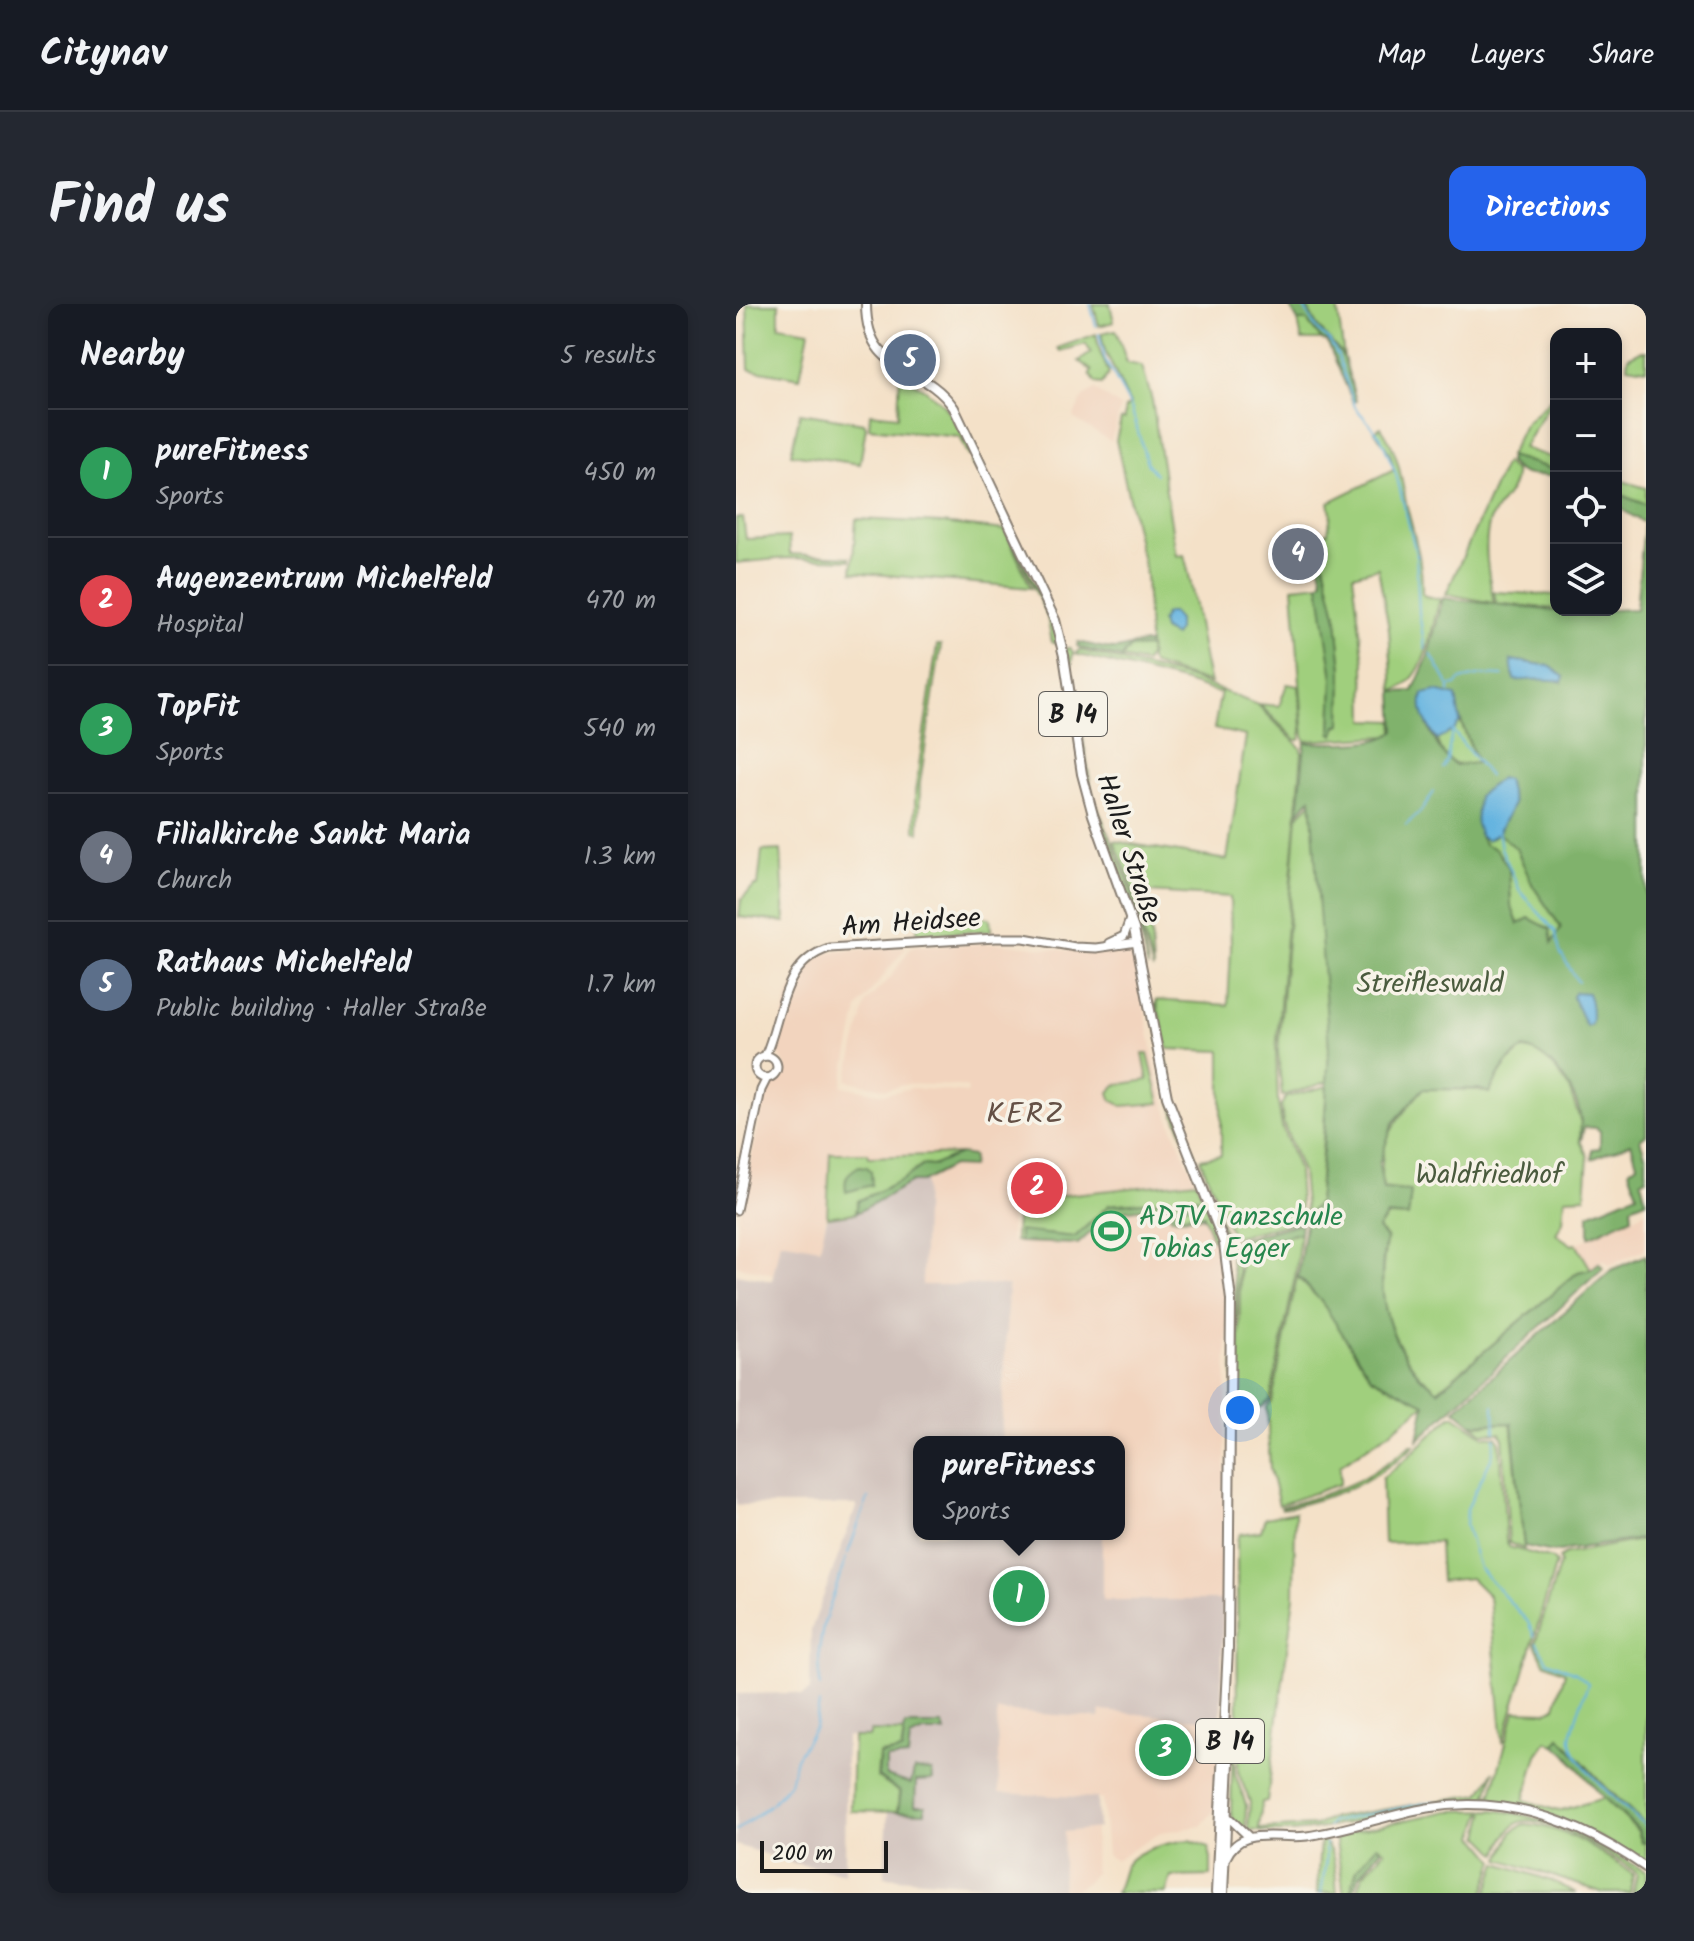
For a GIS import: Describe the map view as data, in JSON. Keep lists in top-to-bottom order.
{
  "streets": {
    "main road": ["B 14", "Haller Straße", "Am Heidsee"]
  },
  "crossings": [
    ["B 14", "Haller Straße"]
  ],
  "districts": ["KERZ"],
  "parks": ["Streifleswald", "Waldfriedhof"],
  "places": {
    "sports": ["ADTV Tanzschule Tobias Egger"]
  },
  "scale_bar": "200 m",
  "page": {
    "header": "Citynav",
    "nav": ["Map", "Layers", "Share"],
    "title": "Find us",
    "buttons": "Directions",
    "heading": ["Nearby", "5 results"],
    "map_buttons": ["+", "−"],
    "pins": [
      "5",
      "4",
      "2",
      "1",
      "3"
    ],
    "list": [
      {
        "mark": "1",
        "name": "pureFitness",
        "note": "Sports",
        "value": "450 m"
      },
      {
        "mark": "2",
        "name": "Augenzentrum Michelfeld",
        "note": "Hospital",
        "value": "470 m"
      },
      {
        "mark": "3",
        "name": "TopFit",
        "note": "Sports",
        "value": "540 m"
      },
      {
        "mark": "4",
        "name": "Filialkirche Sankt Maria",
        "note": "Church",
        "value": "1.3 km"
      },
      {
        "mark": "5",
        "name": "Rathaus Michelfeld",
        "note": "Public building · Haller Straße",
        "value": "1.7 km"
      }
    ],
    "popup": ["pureFitness", "Sports"],
    "scale": "200 m"
  }
}
